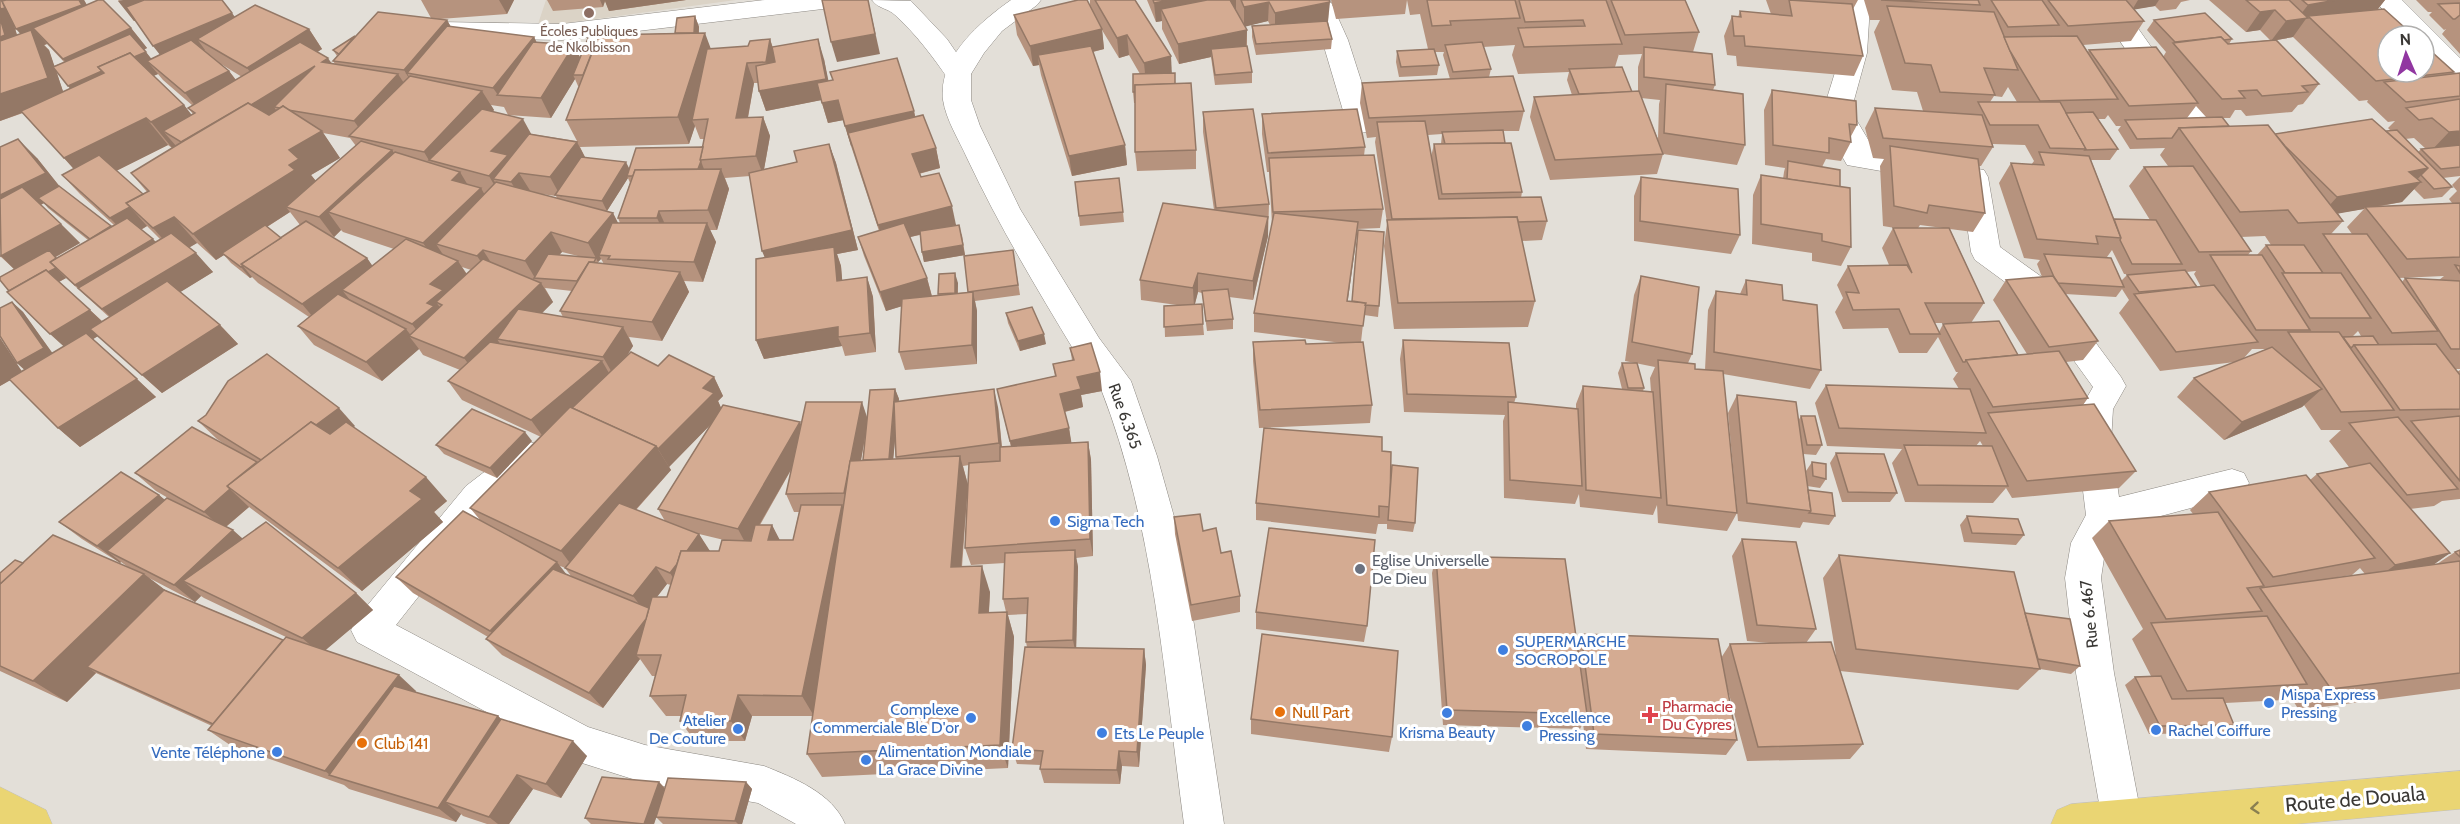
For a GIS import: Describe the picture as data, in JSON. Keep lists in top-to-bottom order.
{
  "streets": {
    "main road": ["Route de Douala"],
    "street": ["Rue 6.365", "Rue 6.467"]
  },
  "crossings": [
    ["Rue 6.467", "Route de Douala"]
  ],
  "one_way": ["Route de Douala"],
  "places": {
    "other": [
      "Écoles Publiques de Nkolbisson",
      "Sigma Tech",
      "Eglise Universelle De Dieu",
      "SUPERMARCHE SOCROPOLE",
      "Mispa Express Pressing",
      "Null Part",
      "Krisma Beauty",
      "Complexe Commerciale Ble D'or",
      "Excellence Pressing",
      "Atelier De Couture",
      "Rachel Coiffure",
      "Ets Le Peuple",
      "Club 141",
      "Vente Téléphone",
      "Alimentation Mondiale La Grace Divine"
    ],
    "health": ["Pharmacie Du Cypres"]
  },
  "north": "top"
}
